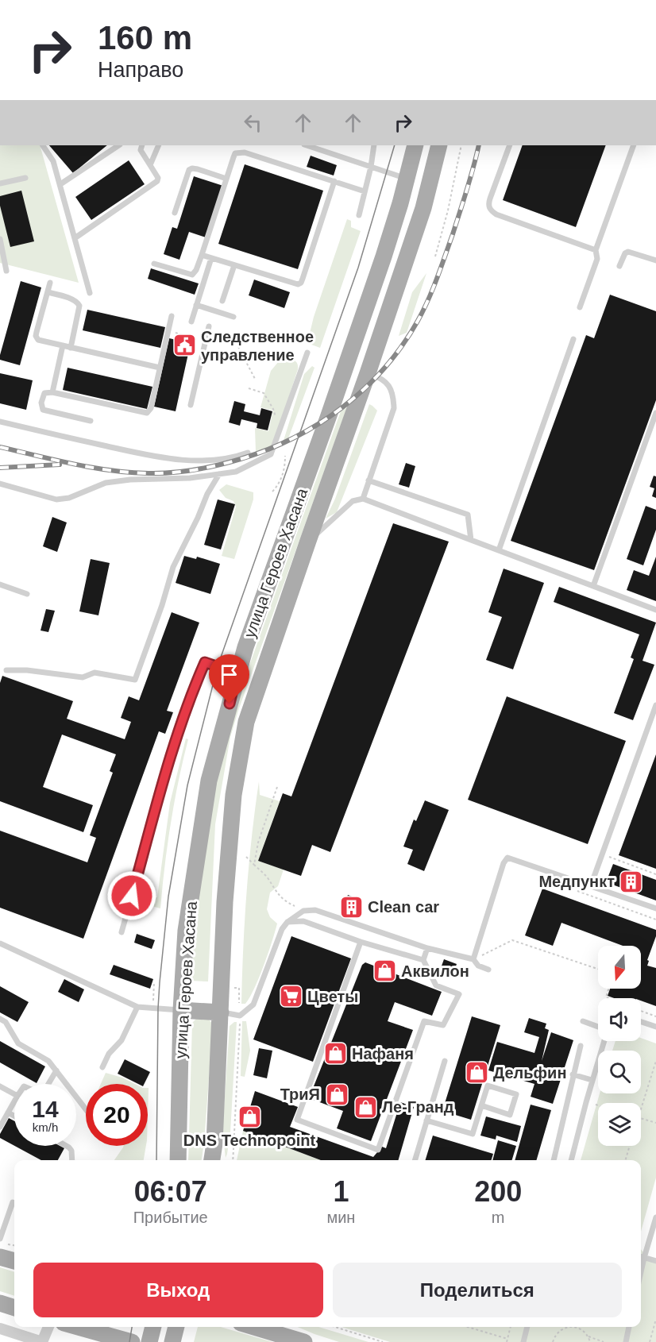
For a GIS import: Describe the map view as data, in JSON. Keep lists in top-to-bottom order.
{
  "streets": {
    "main road": ["улица Героев Хасана"]
  },
  "places": {
    "public building": ["Следственное управление"],
    "building": ["Медпункт", "Clean car"],
    "shop": [
      "Аквилон",
      "Нафаня",
      "Дельфин",
      "ТриЯ",
      "Ле-Гранд",
      "DNS Technopoint"
    ],
    "supermarket": ["Цветы"]
  },
  "north": "bottom",
  "page": {
    "turn": ["160 m", "Направо"],
    "speed": "14 km/h",
    "limit": "20",
    "eta": [
      "06:07",
      "Прибытие",
      "1",
      "мин",
      "200",
      "m"
    ],
    "buttons": ["Выход", "Поделиться"]
  }
}
